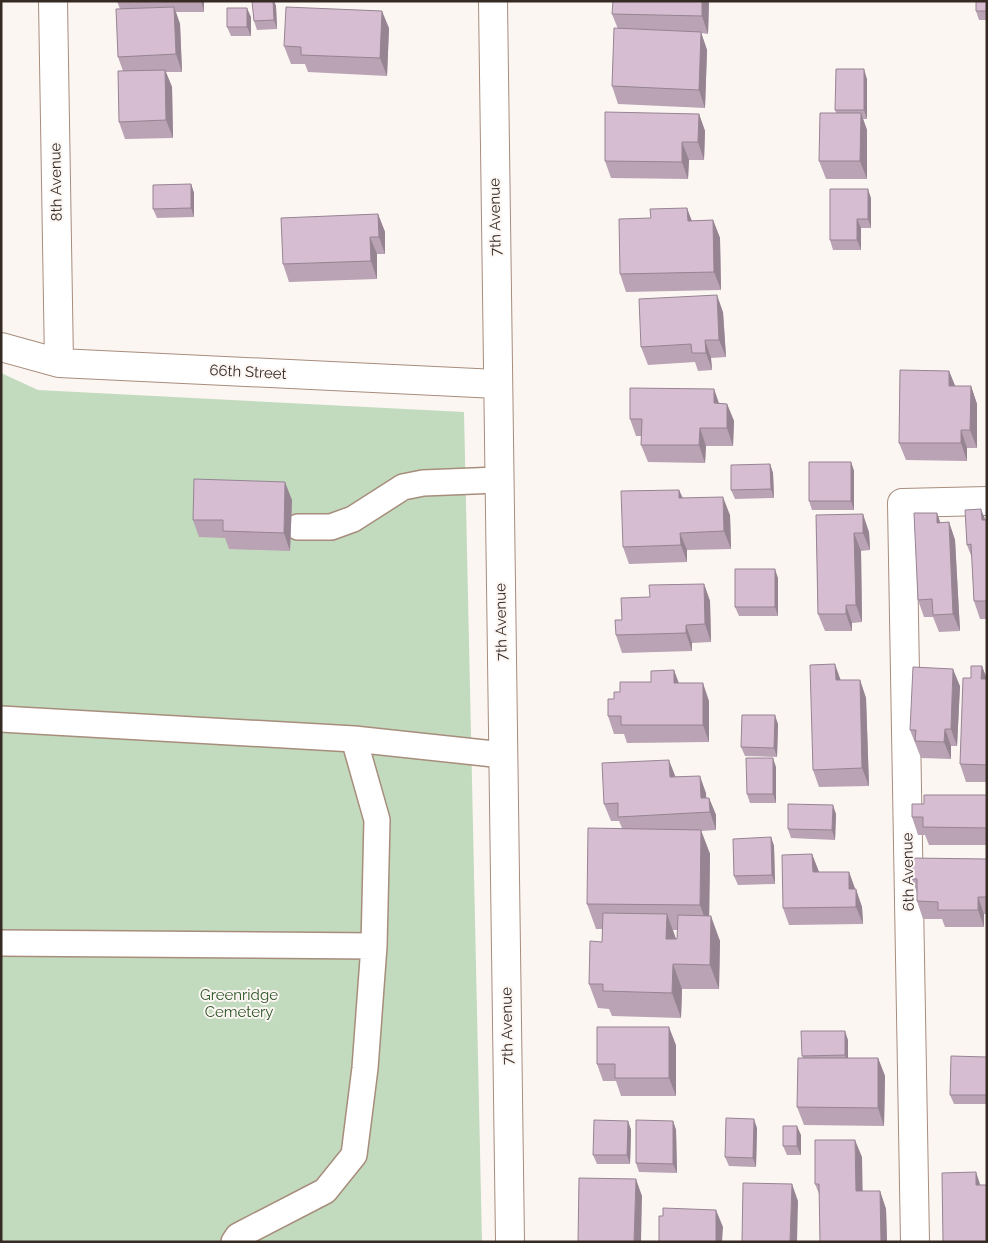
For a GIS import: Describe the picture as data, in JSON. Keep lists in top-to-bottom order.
{
  "streets": {
    "street": [
      "8th Avenue",
      "7th Avenue",
      "66th Street",
      "6th Avenue"
    ]
  },
  "crossings": [
    ["8th Avenue", "66th Street"],
    ["7th Avenue", "66th Street"]
  ],
  "parks": ["Greenridge Cemetery"]
}
